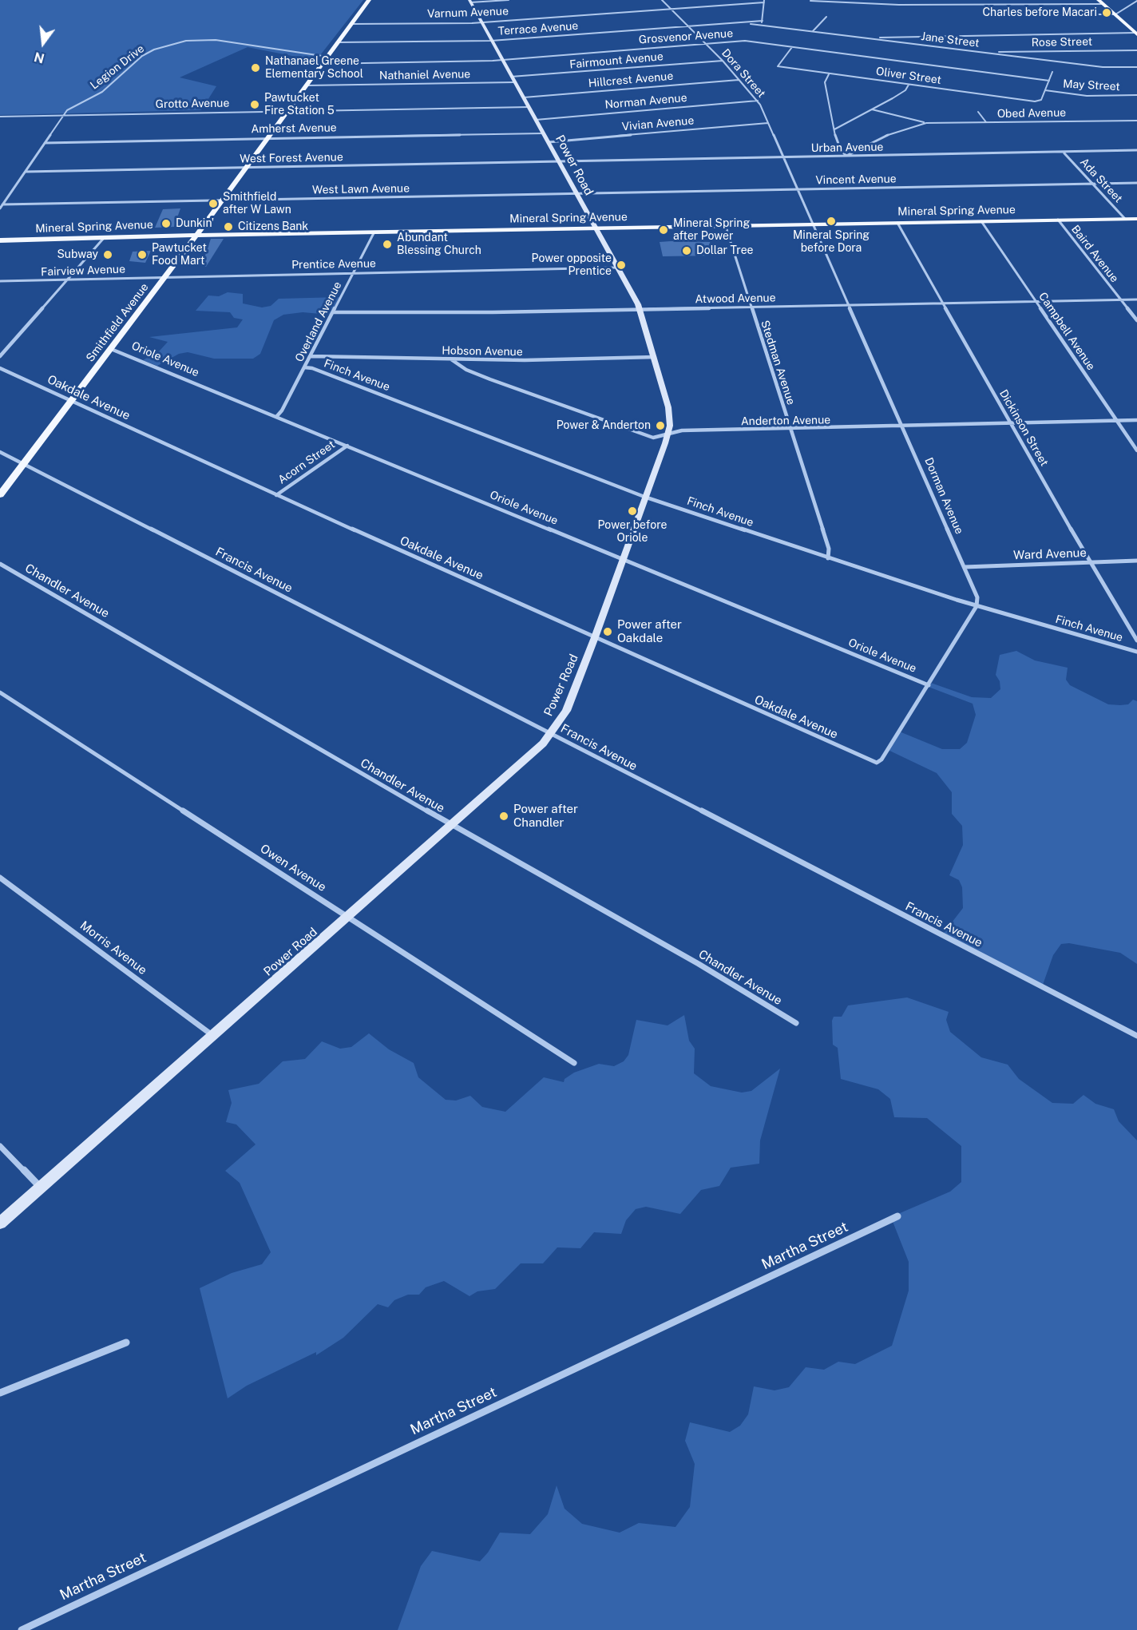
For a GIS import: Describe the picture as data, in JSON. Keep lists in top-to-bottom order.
{
  "streets": {
    "main road": ["Power Road", "Mineral Spring Avenue", "Smithfield Avenue"],
    "street": [
      "Varnum Avenue",
      "Terrace Avenue",
      "Grosvenor Avenue",
      "Jane Street",
      "Rose Street",
      "Fairmount Avenue",
      "Legion Drive",
      "Dora Street",
      "Nathaniel Avenue",
      "Oliver Street",
      "Hillcrest Avenue",
      "May Street",
      "Norman Avenue",
      "Grotto Avenue",
      "Obed Avenue",
      "Vivian Avenue",
      "Amherst Avenue",
      "Urban Avenue",
      "West Forest Avenue",
      "Vincent Avenue",
      "Ada Street",
      "West Lawn Avenue",
      "Baird Avenue",
      "Prentice Avenue",
      "Fairview Avenue",
      "Atwood Avenue",
      "Overland Avenue",
      "Campbell Avenue",
      "Hobson Avenue",
      "Oriole Avenue",
      "Stedman Avenue",
      "Finch Avenue",
      "Oakdale Avenue",
      "Anderton Avenue",
      "Dickinson Street",
      "Acorn Street",
      "Dorman Avenue",
      "Ward Avenue",
      "Francis Avenue",
      "Chandler Avenue",
      "Owen Avenue",
      "Morris Avenue",
      "Martha Street"
    ]
  },
  "crossings": [
    ["Varnum Avenue", "Dora Street"],
    ["Varnum Avenue", "Power Road"],
    ["Varnum Avenue", "Smithfield Avenue"],
    ["Terrace Avenue", "Jane Street"],
    ["Terrace Avenue", "Dora Street"],
    ["Terrace Avenue", "Power Road"],
    ["Terrace Avenue", "Smithfield Avenue"],
    ["Grosvenor Avenue", "Dora Street"],
    ["Grosvenor Avenue", "Oliver Street"],
    ["Grosvenor Avenue", "Power Road"],
    ["Grosvenor Avenue", "Smithfield Avenue"],
    ["Jane Street", "Rose Street"],
    ["Fairmount Avenue", "Dora Street"],
    ["Fairmount Avenue", "Power Road"],
    ["Legion Drive", "Grotto Avenue"],
    ["Legion Drive", "Amherst Avenue"],
    ["Legion Drive", "West Forest Avenue"],
    ["Legion Drive", "West Lawn Avenue"],
    ["Legion Drive", "Smithfield Avenue"],
    ["Dora Street", "Hillcrest Avenue"],
    ["Dora Street", "Norman Avenue"],
    ["Dora Street", "Vivian Avenue"],
    ["Dora Street", "Urban Avenue"],
    ["Dora Street", "Vincent Avenue"],
    ["Dora Street", "Mineral Spring Avenue"],
    ["Dora Street", "Dorman Avenue"],
    ["Nathaniel Avenue", "Power Road"],
    ["Nathaniel Avenue", "Smithfield Avenue"],
    ["Oliver Street", "May Street"],
    ["Hillcrest Avenue", "Power Road"],
    ["Norman Avenue", "Power Road"],
    ["Grotto Avenue", "Power Road"],
    ["Grotto Avenue", "Smithfield Avenue"],
    ["Obed Avenue", "Urban Avenue"],
    ["Vivian Avenue", "Power Road"],
    ["Amherst Avenue", "Power Road"],
    ["Amherst Avenue", "Smithfield Avenue"],
    ["Urban Avenue", "West Forest Avenue"],
    ["Urban Avenue", "Power Road"],
    ["Urban Avenue", "Ada Street"],
    ["West Forest Avenue", "Power Road"],
    ["West Forest Avenue", "Smithfield Avenue"],
    ["Power Road", "Vincent Avenue"],
    ["Power Road", "West Lawn Avenue"],
    ["Power Road", "Mineral Spring Avenue"],
    ["Power Road", "Prentice Avenue"],
    ["Power Road", "Atwood Avenue"],
    ["Power Road", "Hobson Avenue"],
    ["Power Road", "Oriole Avenue"],
    ["Power Road", "Finch Avenue"],
    ["Power Road", "Oakdale Avenue"],
    ["Power Road", "Anderton Avenue"],
    ["Power Road", "Francis Avenue"],
    ["Power Road", "Chandler Avenue"],
    ["Power Road", "Owen Avenue"],
    ["Power Road", "Morris Avenue"],
    ["Vincent Avenue", "Ada Street"],
    ["Vincent Avenue", "West Lawn Avenue"],
    ["Ada Street", "Mineral Spring Avenue"],
    ["West Lawn Avenue", "Smithfield Avenue"],
    ["Mineral Spring Avenue", "Baird Avenue"],
    ["Mineral Spring Avenue", "Overland Avenue"],
    ["Mineral Spring Avenue", "Smithfield Avenue"],
    ["Mineral Spring Avenue", "Campbell Avenue"],
    ["Mineral Spring Avenue", "Stedman Avenue"],
    ["Mineral Spring Avenue", "Dickinson Street"],
    ["Mineral Spring Avenue", "Dorman Avenue"],
    ["Baird Avenue", "Atwood Avenue"],
    ["Prentice Avenue", "Fairview Avenue"],
    ["Prentice Avenue", "Overland Avenue"],
    ["Prentice Avenue", "Smithfield Avenue"],
    ["Fairview Avenue", "Smithfield Avenue"],
    ["Atwood Avenue", "Overland Avenue"],
    ["Atwood Avenue", "Campbell Avenue"],
    ["Atwood Avenue", "Stedman Avenue"],
    ["Atwood Avenue", "Dickinson Street"],
    ["Atwood Avenue", "Dorman Avenue"],
    ["Overland Avenue", "Hobson Avenue"],
    ["Overland Avenue", "Oriole Avenue"],
    ["Overland Avenue", "Finch Avenue"],
    ["Smithfield Avenue", "Oriole Avenue"],
    ["Smithfield Avenue", "Oakdale Avenue"],
    ["Smithfield Avenue", "Francis Avenue"],
    ["Campbell Avenue", "Anderton Avenue"],
    ["Hobson Avenue", "Anderton Avenue"],
    ["Oriole Avenue", "Oakdale Avenue"],
    ["Oriole Avenue", "Acorn Street"],
    ["Stedman Avenue", "Finch Avenue"],
    ["Stedman Avenue", "Anderton Avenue"],
    ["Finch Avenue", "Dorman Avenue"],
    ["Oakdale Avenue", "Acorn Street"],
    ["Anderton Avenue", "Dickinson Street"],
    ["Anderton Avenue", "Dorman Avenue"],
    ["Dickinson Street", "Ward Avenue"],
    ["Dorman Avenue", "Ward Avenue"]
  ],
  "places": [
    "Charles before Macari",
    "Nathanael Greene Elementary School",
    "Pawtucket Fire Station 5",
    "Smithfield after W Lawn",
    "Mineral Spring before Dora",
    "Dunkin'",
    "Citizens Bank",
    "Mineral Spring after Power",
    "Abundant Blessing Church",
    "Dollar Tree",
    "Subway",
    "Pawtucket Food Mart",
    "Power opposite Prentice",
    "Power & Anderton",
    "Power before Oriole",
    "Power after Oakdale",
    "Power after Chandler"
  ],
  "north": "bottom"
}
